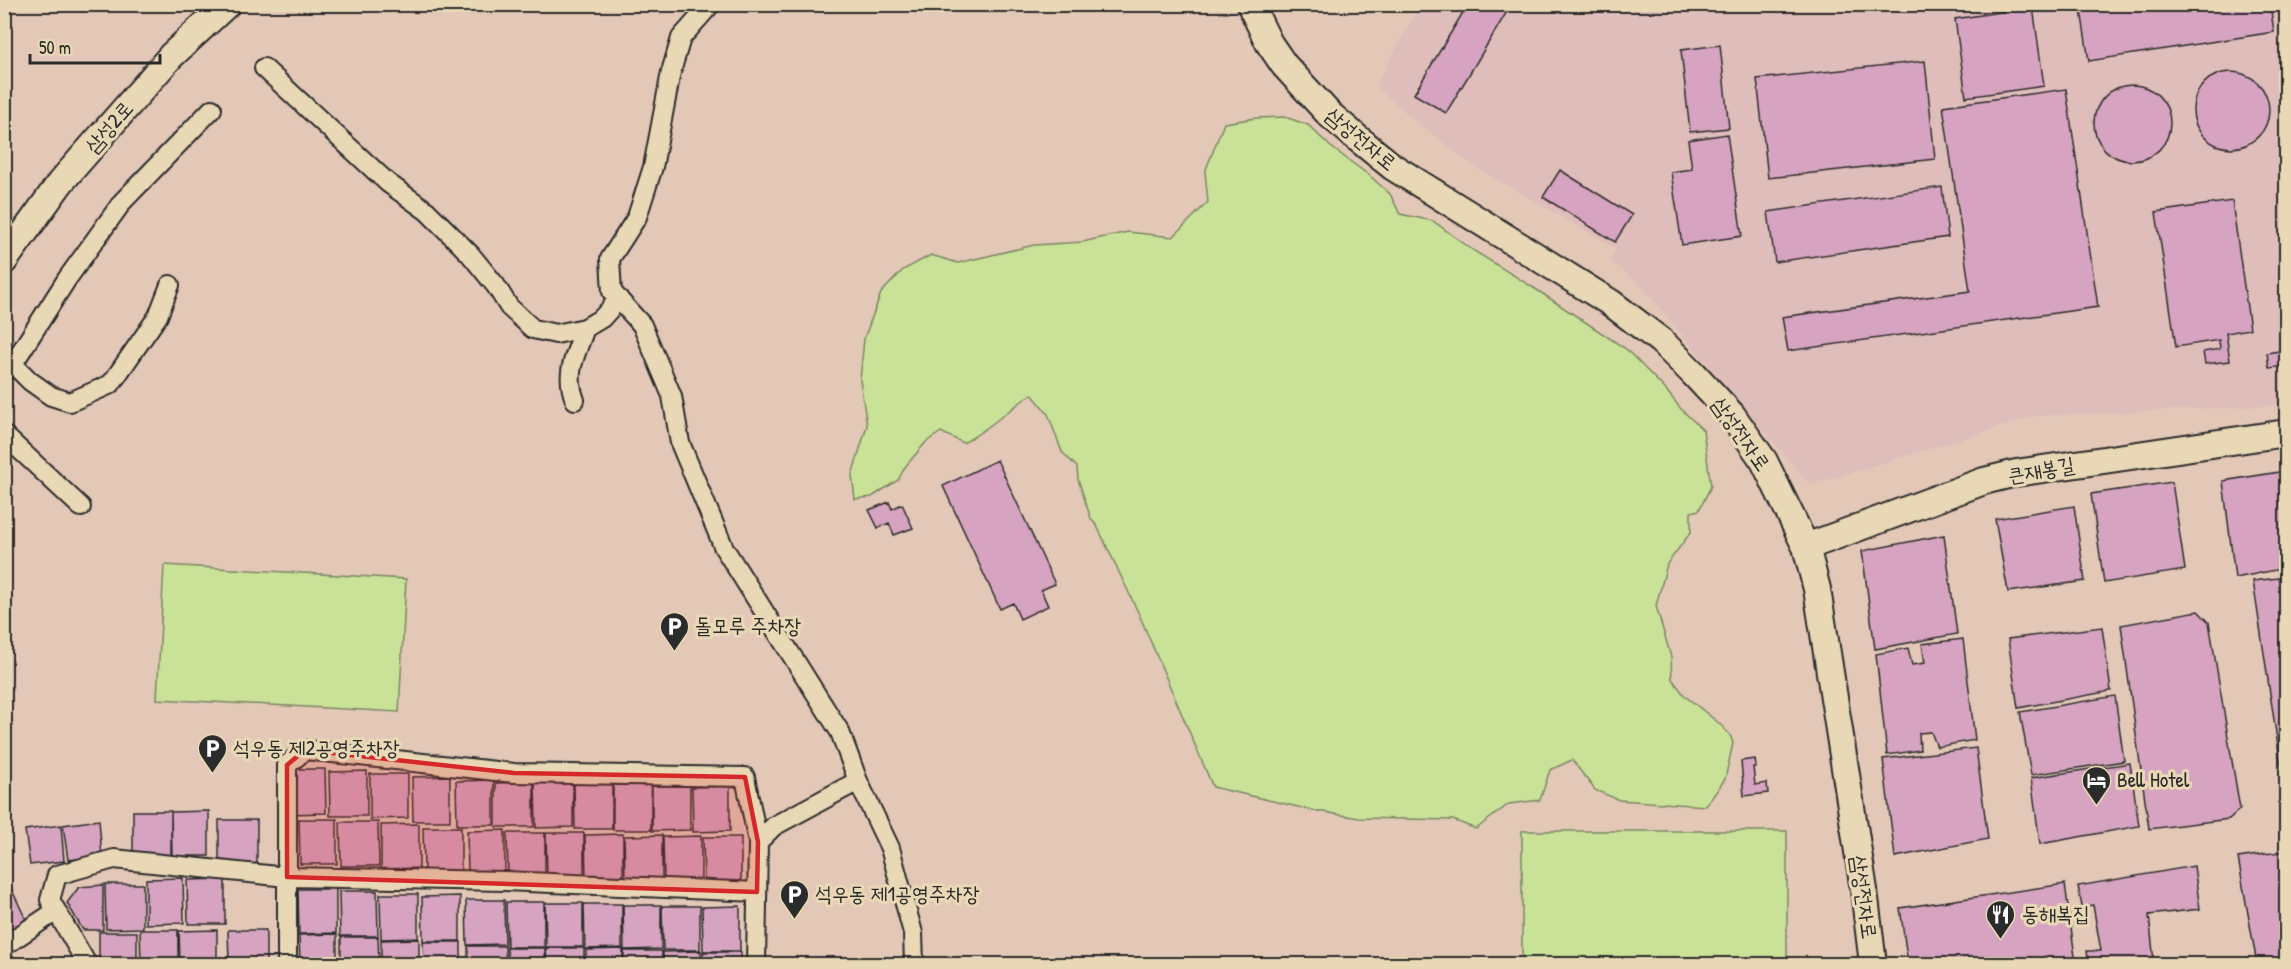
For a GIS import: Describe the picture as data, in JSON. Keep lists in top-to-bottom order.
{
  "streets": {
    "street": ["삼성2로", "삼성전자로", "큰재봉길"]
  },
  "crossings": [
    ["삼성전자로", "큰재봉길"]
  ],
  "places": {
    "parking": ["돌모루 주차장", "석우동 제2공영주차장", "석우동 제1공영주차장"],
    "hotel": ["Bell Hotel"],
    "restaurant": ["동해복집"]
  },
  "scale_bar": "50 m"
}
